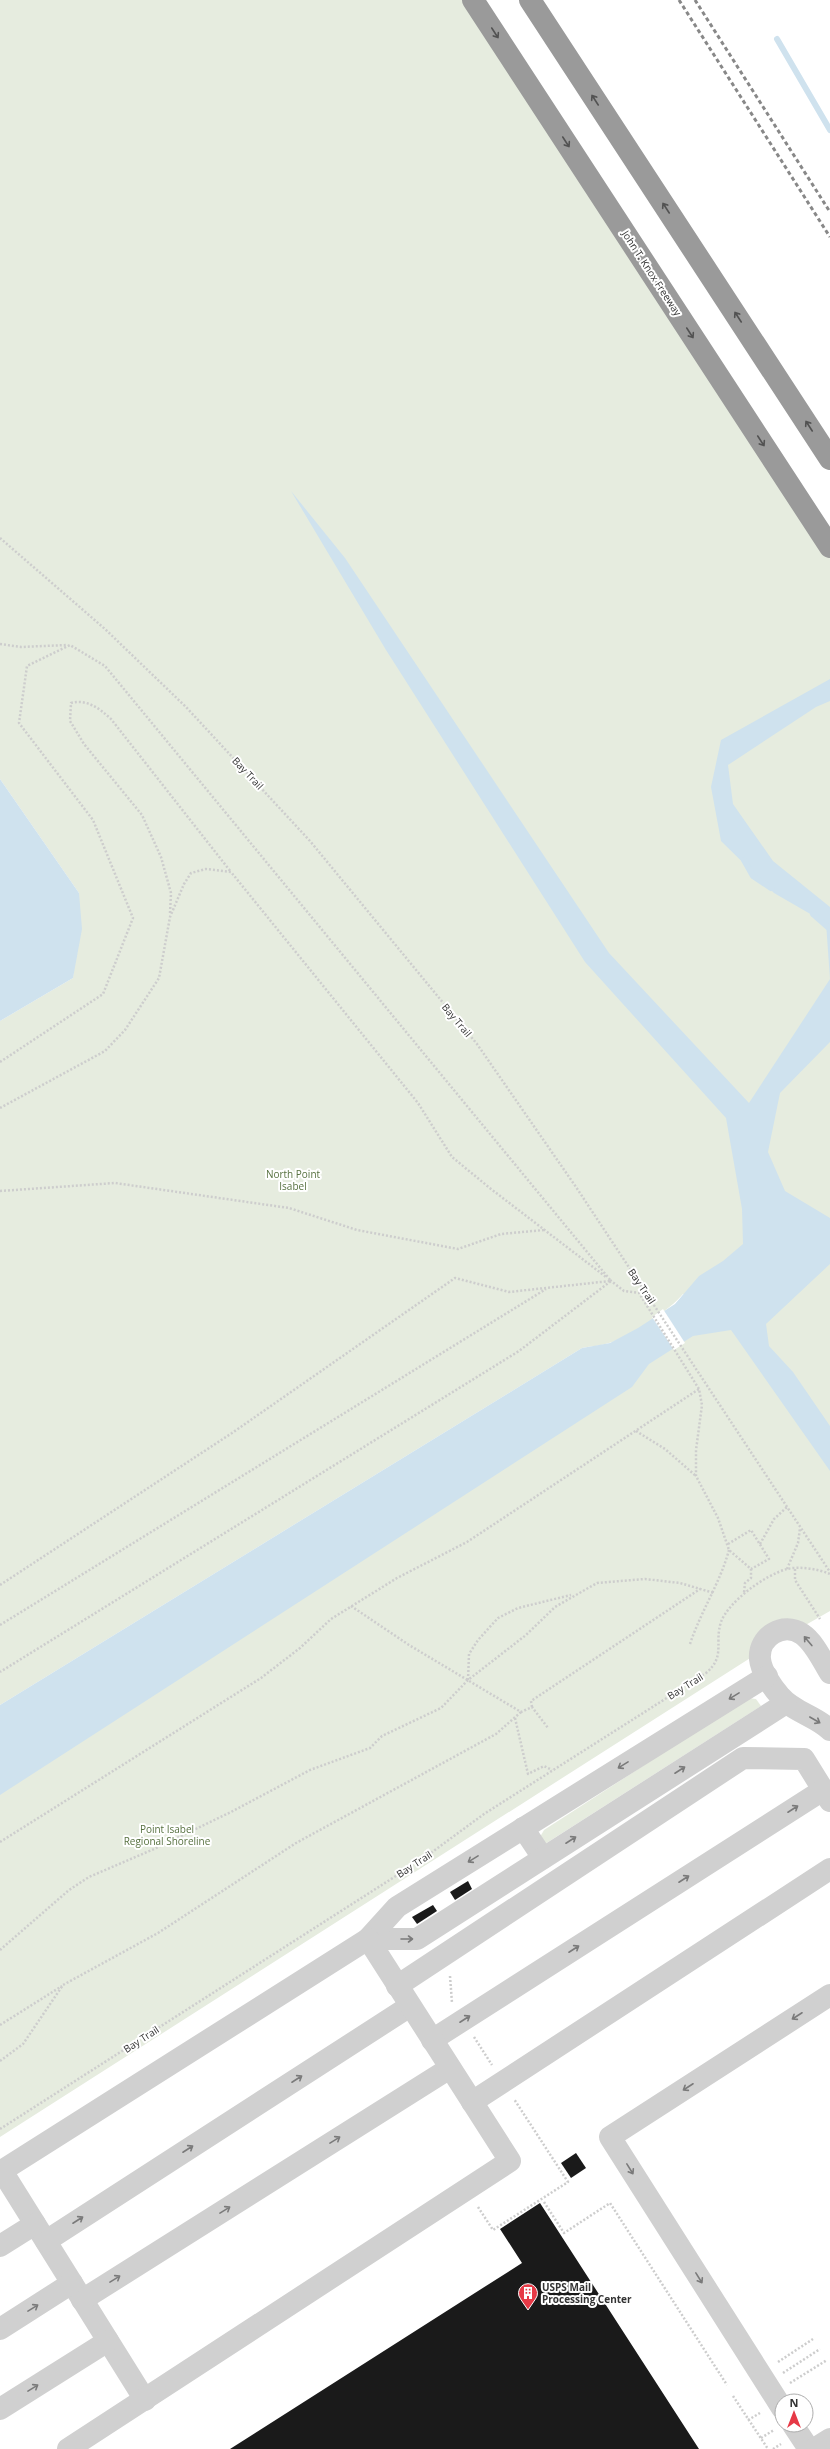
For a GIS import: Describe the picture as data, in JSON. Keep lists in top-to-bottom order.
{
  "streets": {
    "highway": ["John T. Knox Freeway"],
    "path": ["Bay Trail"]
  },
  "parks": ["North Point Isabel", "Point Isabel Regional Shoreline"],
  "places": {
    "building": ["USPS Mail Processing Center"]
  },
  "north": "top"
}
